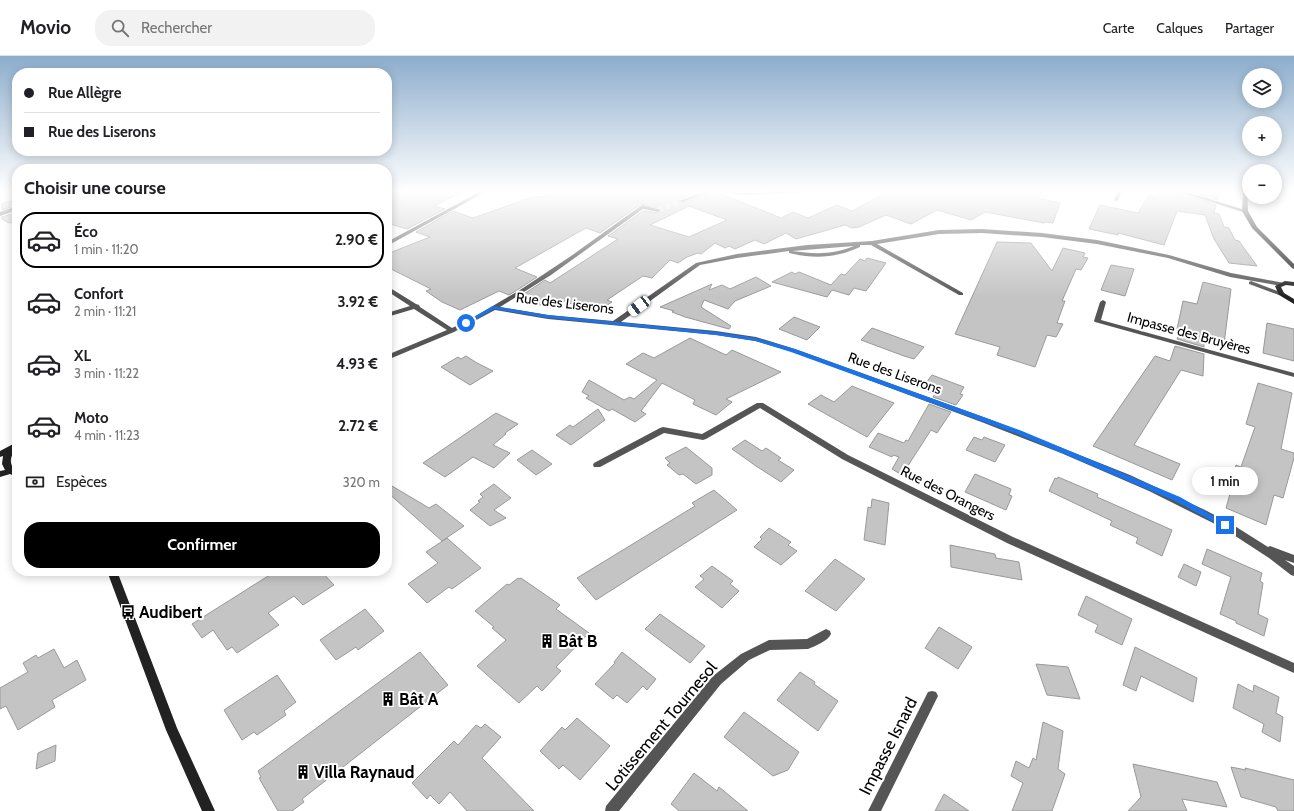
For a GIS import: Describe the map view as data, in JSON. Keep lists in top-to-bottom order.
{
  "streets": {
    "street": [
      "Rue des Liserons",
      "Impasse des Bruyères",
      "Rue des Orangers",
      "Lotissement Tournesol",
      "Impasse Isnard"
    ]
  },
  "places": {
    "bus stop": ["Audibert"],
    "building": ["Bât B", "Bât A", "Villa Raynaud"]
  },
  "page": {
    "header": "Movio",
    "search": "Rechercher",
    "nav": ["Carte", "Calques", "Partager"],
    "map_buttons": ["+", "−"],
    "banner": ["Rue Allègre", "Rue des Liserons"],
    "heading": "Choisir une course",
    "list": [
      {
        "name": "Éco",
        "note": "1 min · 11:20",
        "value": "2.90 €"
      },
      {
        "name": "Confort",
        "note": "2 min · 11:21",
        "value": "3.92 €"
      },
      {
        "name": "XL",
        "note": "3 min · 11:22",
        "value": "4.93 €"
      },
      {
        "name": "Moto",
        "note": "4 min · 11:23",
        "value": "2.72 €"
      }
    ],
    "pay": ["Espèces", "320 m"],
    "bubble": "1 min",
    "buttons": "Confirmer"
  }
}
